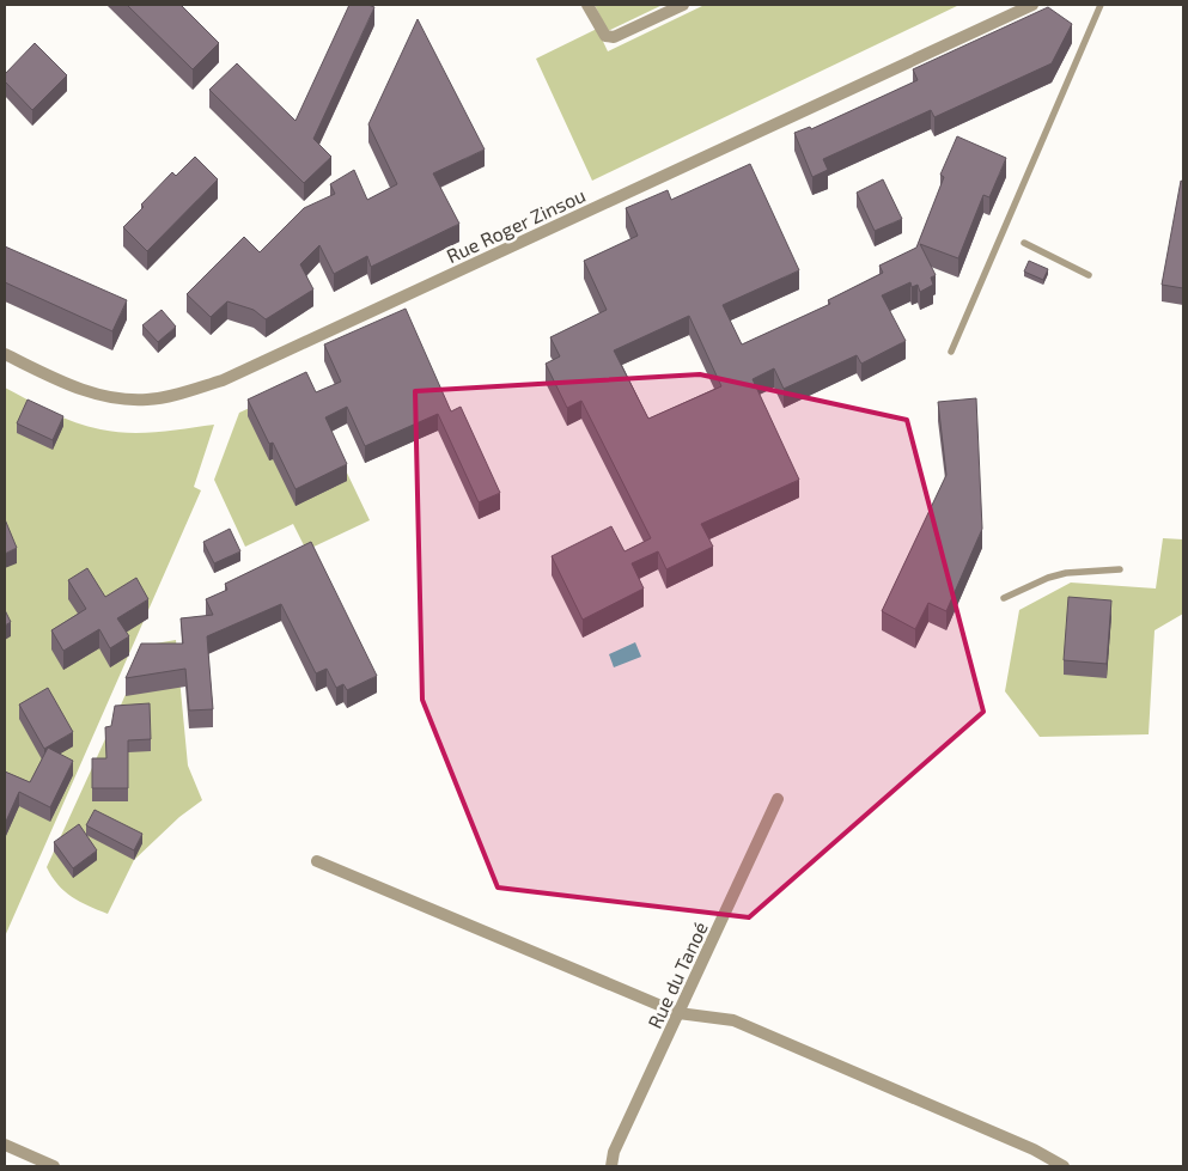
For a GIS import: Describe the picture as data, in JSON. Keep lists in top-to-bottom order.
{
  "streets": {
    "street": ["Rue Roger Zinsou", "Rue du Tanoé"]
  }
}
